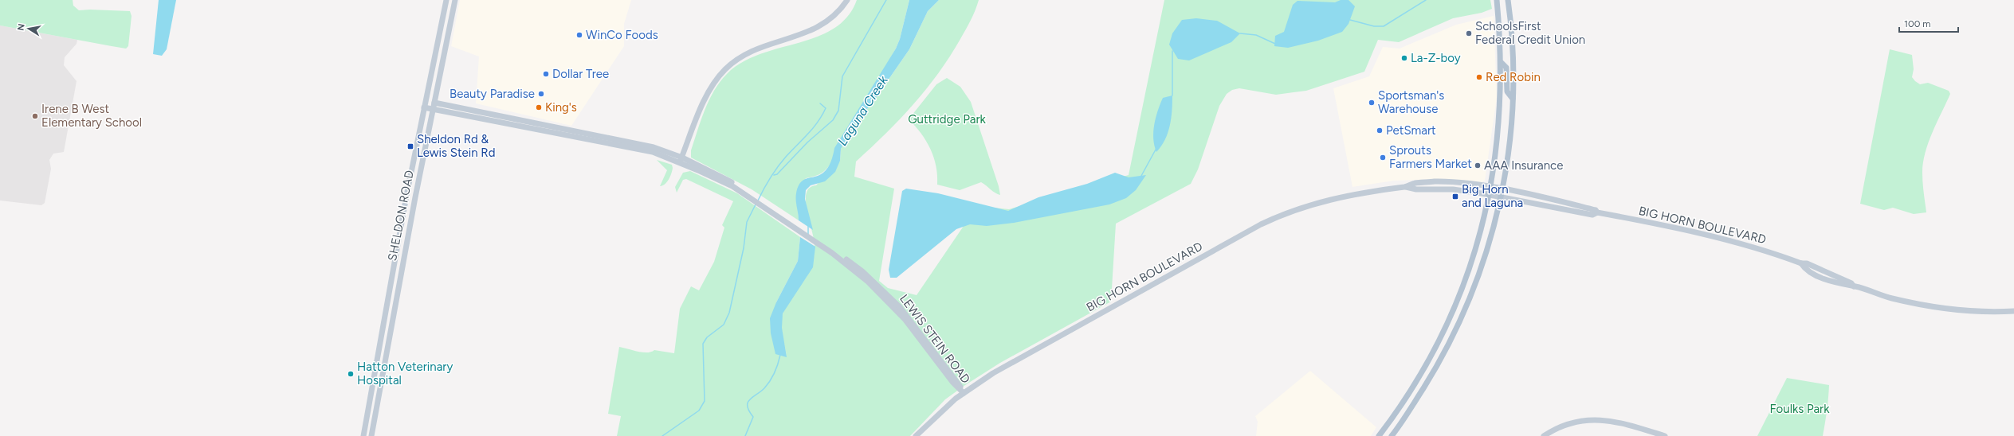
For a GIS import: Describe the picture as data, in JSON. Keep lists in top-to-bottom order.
{
  "streets": {
    "main road": ["SHELDON ROAD", "BIG HORN BOULEVARD", "LEWIS STEIN ROAD"]
  },
  "crossings": [
    ["SHELDON ROAD", "LEWIS STEIN ROAD"],
    ["BIG HORN BOULEVARD", "LEWIS STEIN ROAD"]
  ],
  "water": ["Laguna Creek"],
  "parks": ["Guttridge Park", "Foulks Park"],
  "places": {
    "other": [
      "SchoolsFirst Federal Credit Union",
      "WinCo Foods",
      "La-Z-boy",
      "Dollar Tree",
      "Red Robin",
      "Beauty Paradise",
      "Sportsman's Warehouse",
      "King's",
      "Irene B West Elementary School",
      "PetSmart",
      "Sprouts Farmers Market",
      "AAA Insurance",
      "Hatton Veterinary Hospital"
    ],
    "transit": ["Sheldon Rd & Lewis Stein Rd", "Big Horn and Laguna"]
  },
  "scale_bar": "100 m",
  "north": "left"
}
